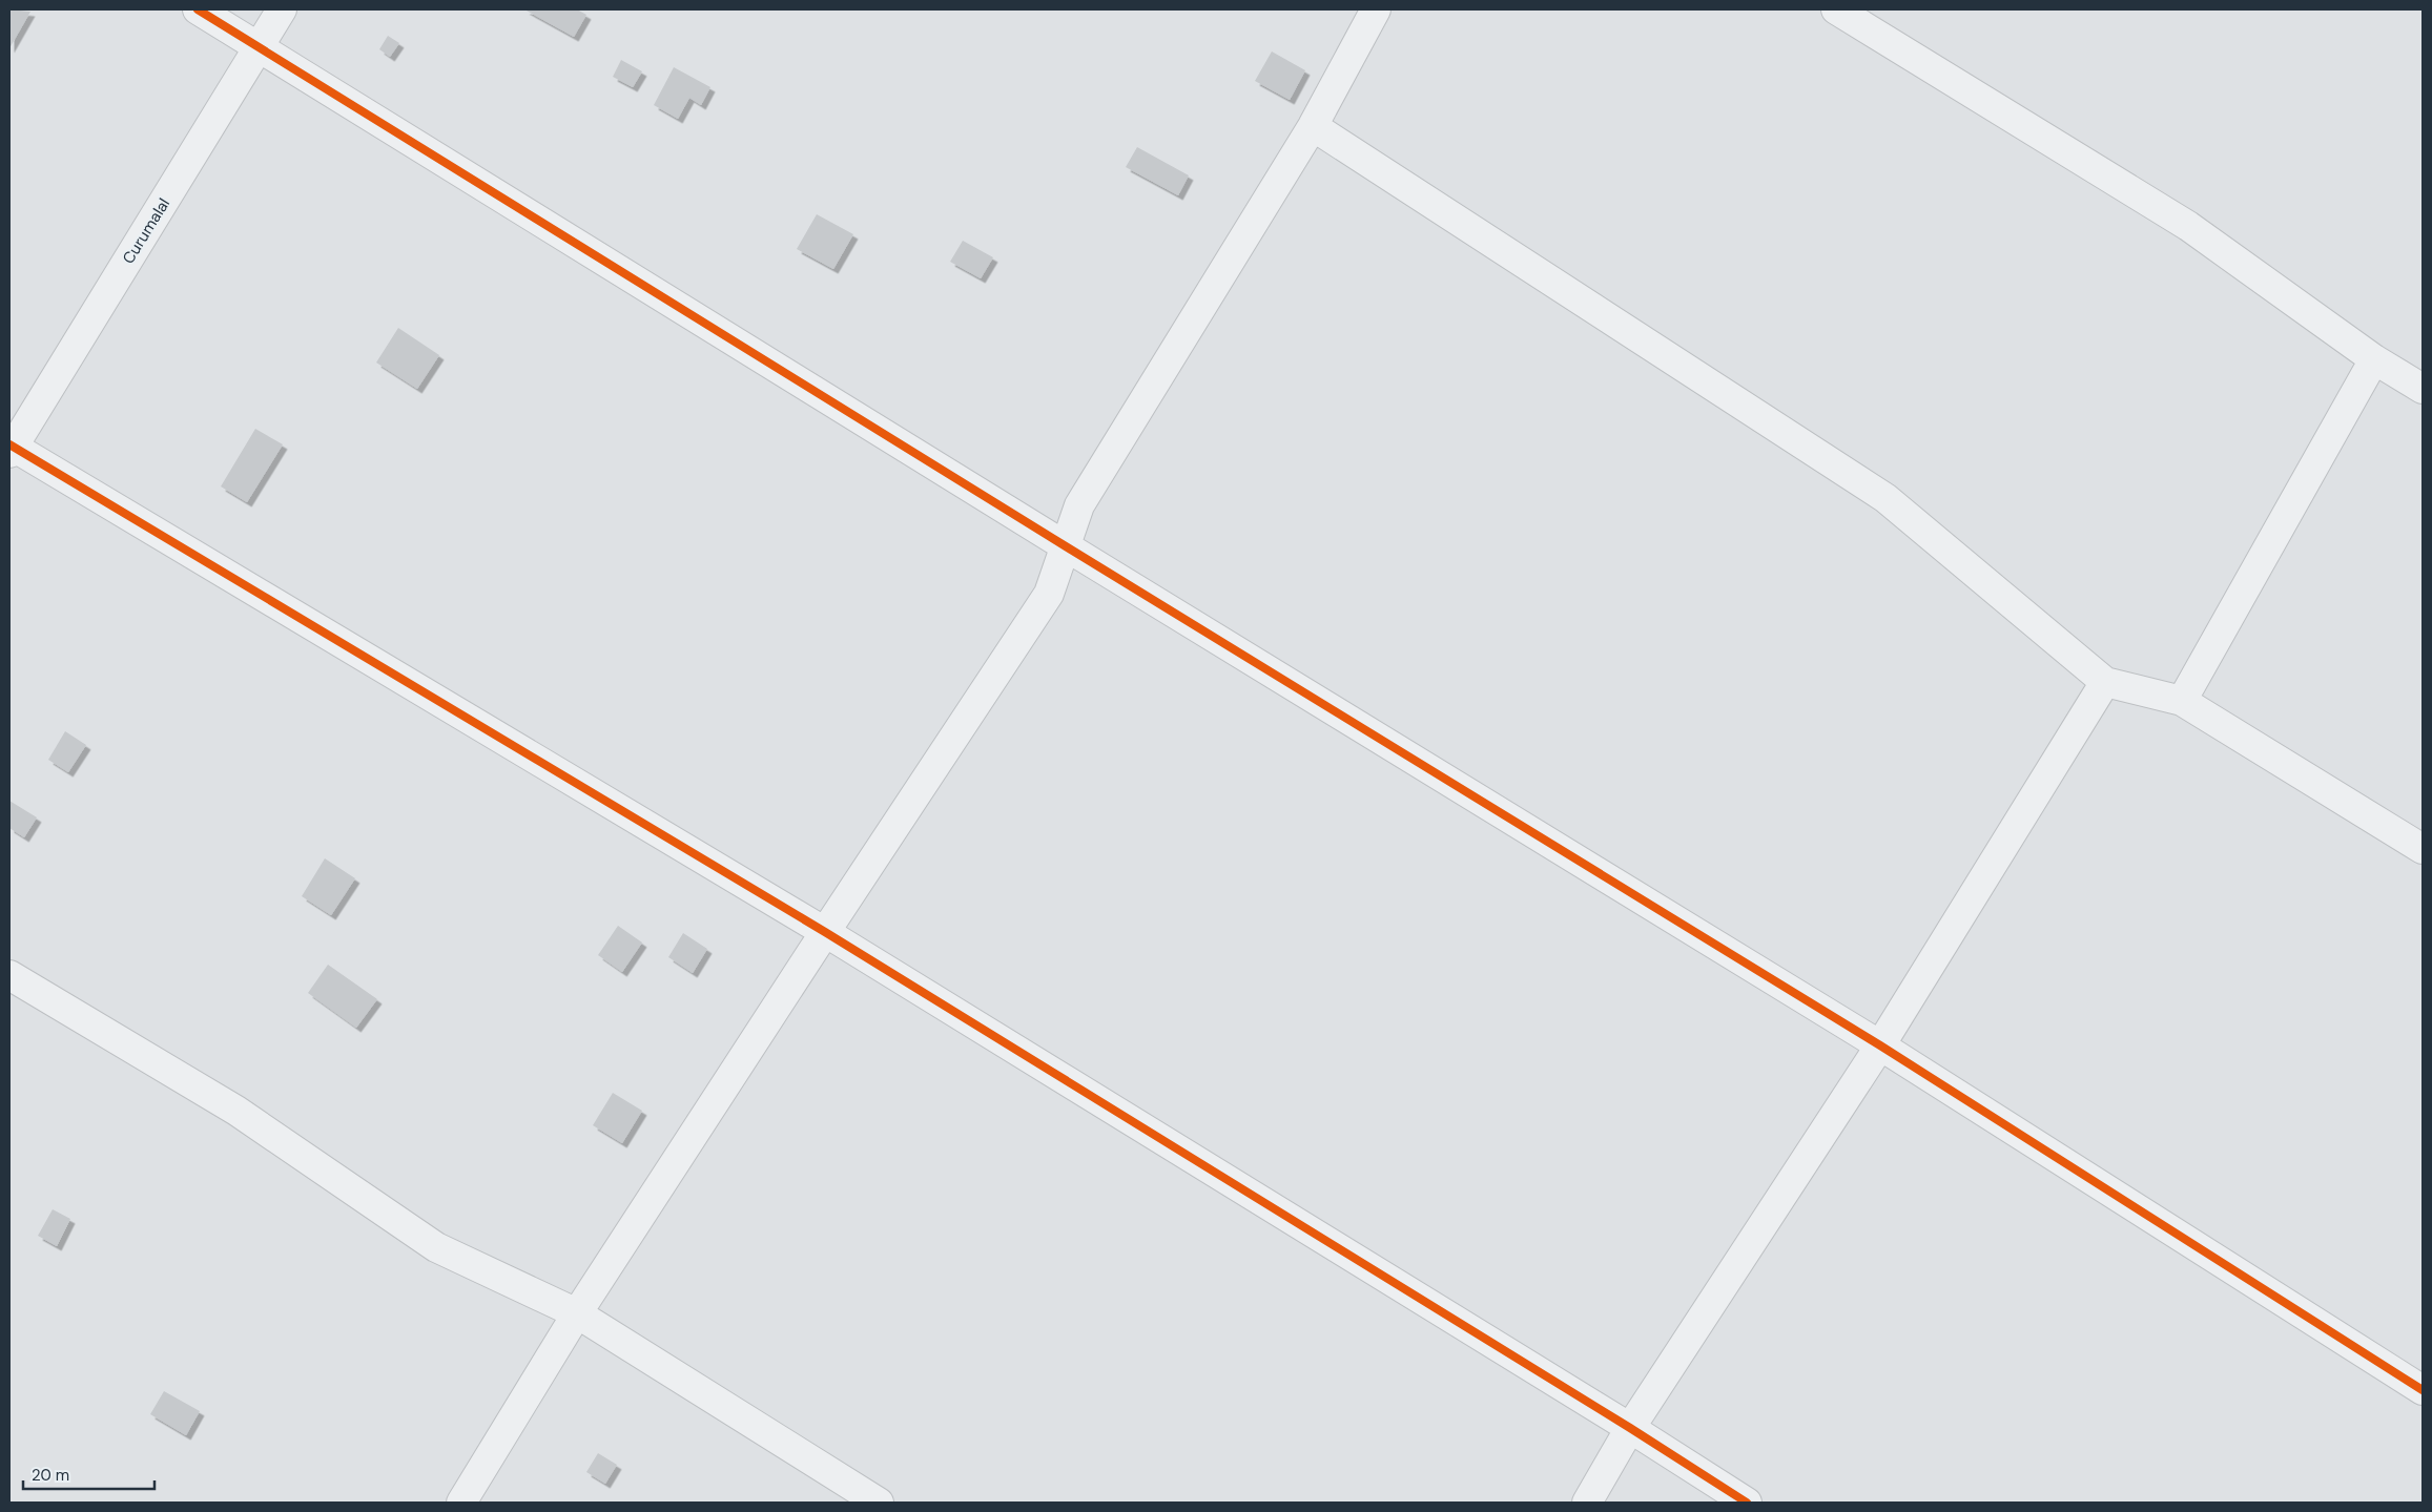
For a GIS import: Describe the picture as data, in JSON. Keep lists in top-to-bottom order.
{
  "streets": {
    "street": ["Curumalal"]
  },
  "scale_bar": "20 m"
}
